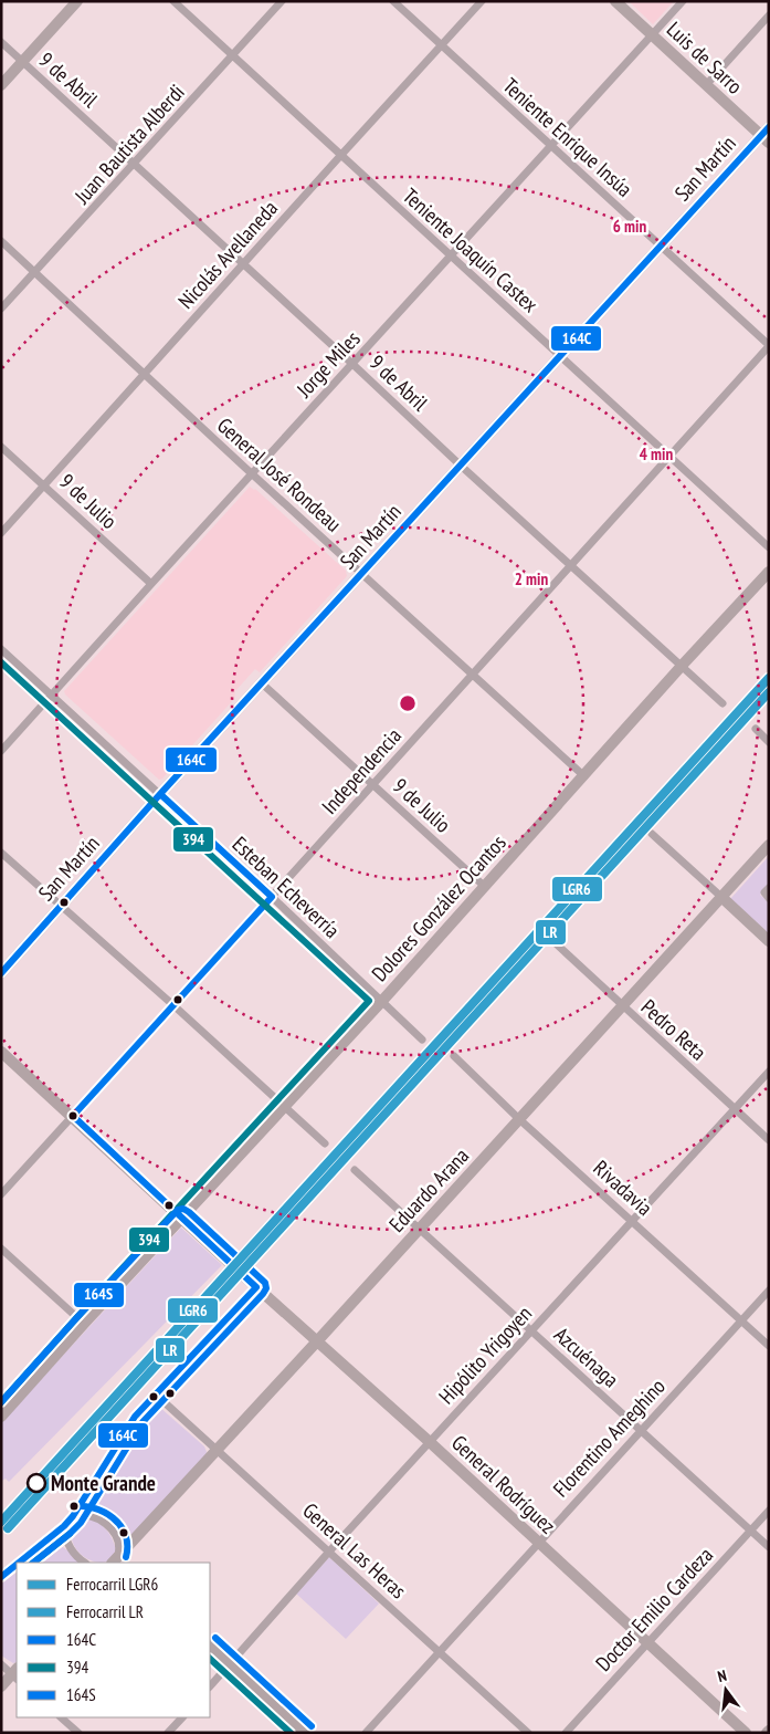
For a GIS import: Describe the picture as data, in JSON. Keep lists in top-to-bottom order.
{
  "streets": {
    "street": [
      "Luis de Sarro",
      "9 de Abril",
      "Teniente Enrique Insúa",
      "Juan Bautista Alberdi",
      "San Martín",
      "Teniente Joaquín Castex",
      "Nicolás Avellaneda",
      "Jorge Miles",
      "General José Rondeau",
      "9 de Julio",
      "Independencia",
      "Esteban Echeverría",
      "Dolores González Ocantos",
      "Pedro Reta",
      "Rivadavia",
      "Eduardo Arana",
      "Hipólito Yrigoyen",
      "Azcuénaga",
      "Florentino Ameghino",
      "General Rodríguez",
      "General Las Heras",
      "Doctor Emilio Cardeza"
    ]
  },
  "crossings": [
    ["Luis de Sarro", "San Martín"],
    ["Luis de Sarro", "Jorge Miles"],
    ["9 de Abril", "Juan Bautista Alberdi"],
    ["9 de Abril", "San Martín"],
    ["9 de Abril", "Nicolás Avellaneda"],
    ["9 de Abril", "Jorge Miles"],
    ["9 de Abril", "Independencia"],
    ["9 de Abril", "Dolores González Ocantos"],
    ["Teniente Enrique Insúa", "San Martín"],
    ["Teniente Enrique Insúa", "Nicolás Avellaneda"],
    ["Teniente Enrique Insúa", "Jorge Miles"],
    ["Teniente Enrique Insúa", "Independencia"],
    ["Juan Bautista Alberdi", "Teniente Joaquín Castex"],
    ["Juan Bautista Alberdi", "General José Rondeau"],
    ["San Martín", "Teniente Joaquín Castex"],
    ["San Martín", "General José Rondeau"],
    ["San Martín", "9 de Julio"],
    ["San Martín", "Esteban Echeverría"],
    ["Teniente Joaquín Castex", "Nicolás Avellaneda"],
    ["Teniente Joaquín Castex", "Jorge Miles"],
    ["Teniente Joaquín Castex", "Independencia"],
    ["Nicolás Avellaneda", "General José Rondeau"],
    ["Nicolás Avellaneda", "9 de Julio"],
    ["Jorge Miles", "General José Rondeau"],
    ["Jorge Miles", "9 de Julio"],
    ["Jorge Miles", "Esteban Echeverría"],
    ["General José Rondeau", "Independencia"],
    ["General José Rondeau", "Dolores González Ocantos"],
    ["9 de Julio", "Independencia"],
    ["9 de Julio", "Dolores González Ocantos"],
    ["Independencia", "Esteban Echeverría"],
    ["Independencia", "General Rodríguez"],
    ["Esteban Echeverría", "Dolores González Ocantos"],
    ["Dolores González Ocantos", "General Rodríguez"],
    ["Pedro Reta", "Eduardo Arana"],
    ["Pedro Reta", "Hipólito Yrigoyen"],
    ["Rivadavia", "Eduardo Arana"],
    ["Rivadavia", "Hipólito Yrigoyen"],
    ["Rivadavia", "Florentino Ameghino"],
    ["Eduardo Arana", "Azcuénaga"],
    ["Eduardo Arana", "General Rodríguez"],
    ["Eduardo Arana", "General Las Heras"],
    ["Hipólito Yrigoyen", "Azcuénaga"],
    ["Hipólito Yrigoyen", "General Rodríguez"],
    ["Hipólito Yrigoyen", "General Las Heras"],
    ["Azcuénaga", "Florentino Ameghino"],
    ["Azcuénaga", "Doctor Emilio Cardeza"],
    ["Florentino Ameghino", "General Rodríguez"],
    ["Florentino Ameghino", "General Las Heras"],
    ["General Rodríguez", "Doctor Emilio Cardeza"]
  ],
  "places": ["Monte Grande"],
  "lines": [
    "transit line 164C",
    "transit line 394",
    "rail line LGR6",
    "rail line LR",
    "transit line 164S"
  ],
  "legend": [
    "Ferrocarril LGR6",
    "Ferrocarril LR",
    "164C",
    "394",
    "164S"
  ],
  "north": "top",
  "rings": ["6 min", "4 min", "2 min"]
}
